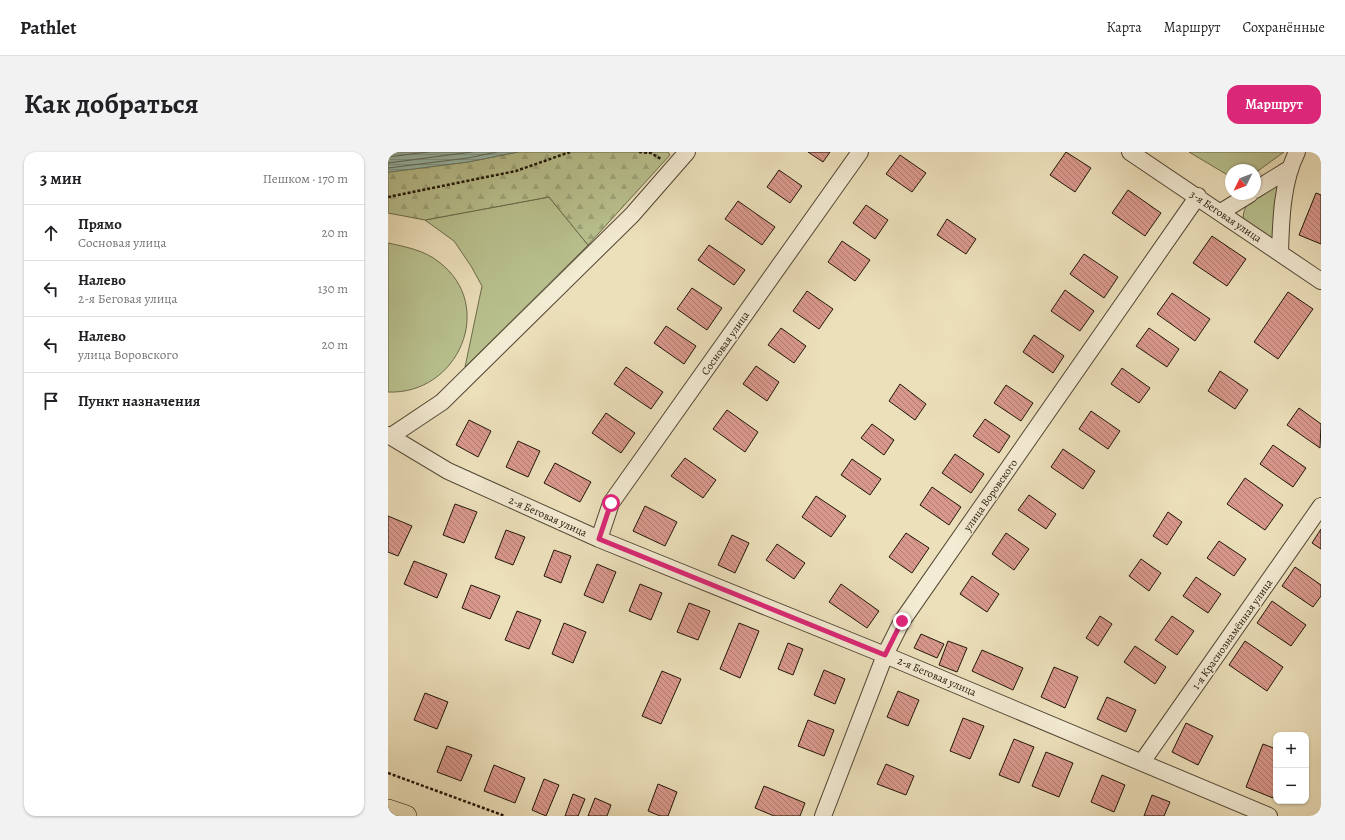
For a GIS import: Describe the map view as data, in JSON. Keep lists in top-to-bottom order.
{
  "streets": {
    "street": [
      "3-я Беговая улица",
      "Сосновая улица",
      "улица Воровского",
      "2-я Беговая улица",
      "1-я Краснознамённая улица"
    ]
  },
  "crossings": [
    ["3-я Беговая улица", "улица Воровского"],
    ["Сосновая улица", "2-я Беговая улица"],
    ["улица Воровского", "2-я Беговая улица"],
    ["2-я Беговая улица", "1-я Краснознамённая улица"]
  ],
  "north": "bottom left",
  "page": {
    "header": "Pathlet",
    "nav": ["Карта", "Маршрут", "Сохранённые"],
    "title": "Как добраться",
    "buttons": "Маршрут",
    "heading": ["3 мин", "Пешком · 170 m"],
    "list": [
      ["Прямо", "Сосновая улица", "20 m"],
      ["Налево", "2-я Беговая улица", "130 m"],
      ["Налево", "улица Воровского", "20 m"],
      "Пункт назначения"
    ],
    "map_buttons": ["+", "−"]
  }
}
